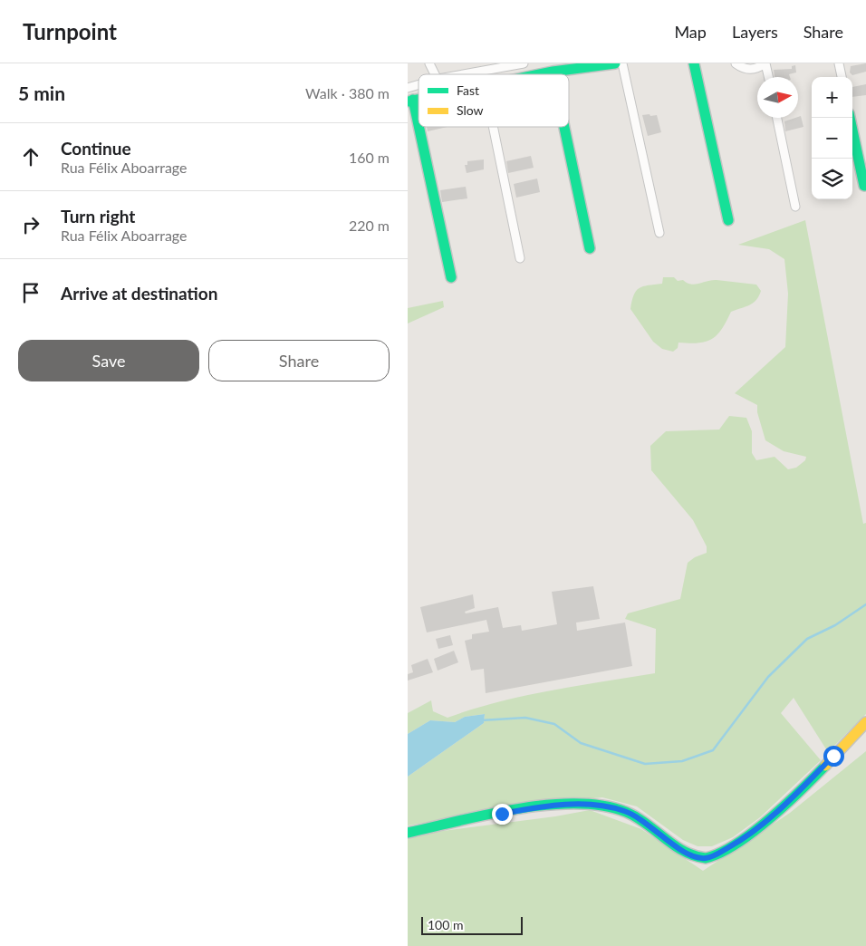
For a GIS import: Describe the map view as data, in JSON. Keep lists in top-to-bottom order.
{
  "legend": ["Fast", "Slow"],
  "scale_bar": "100 m",
  "north": "right",
  "page": {
    "header": "Turnpoint",
    "nav": ["Map", "Layers", "Share"],
    "heading": ["5 min", "Walk · 380 m"],
    "map_buttons": ["+", "−"],
    "list": [
      ["Continue", "Rua Félix Aboarrage", "160 m"],
      ["Turn right", "Rua Félix Aboarrage", "220 m"],
      "Arrive at destination"
    ],
    "buttons": ["Save", "Share"],
    "scale": "100 m"
  }
}
